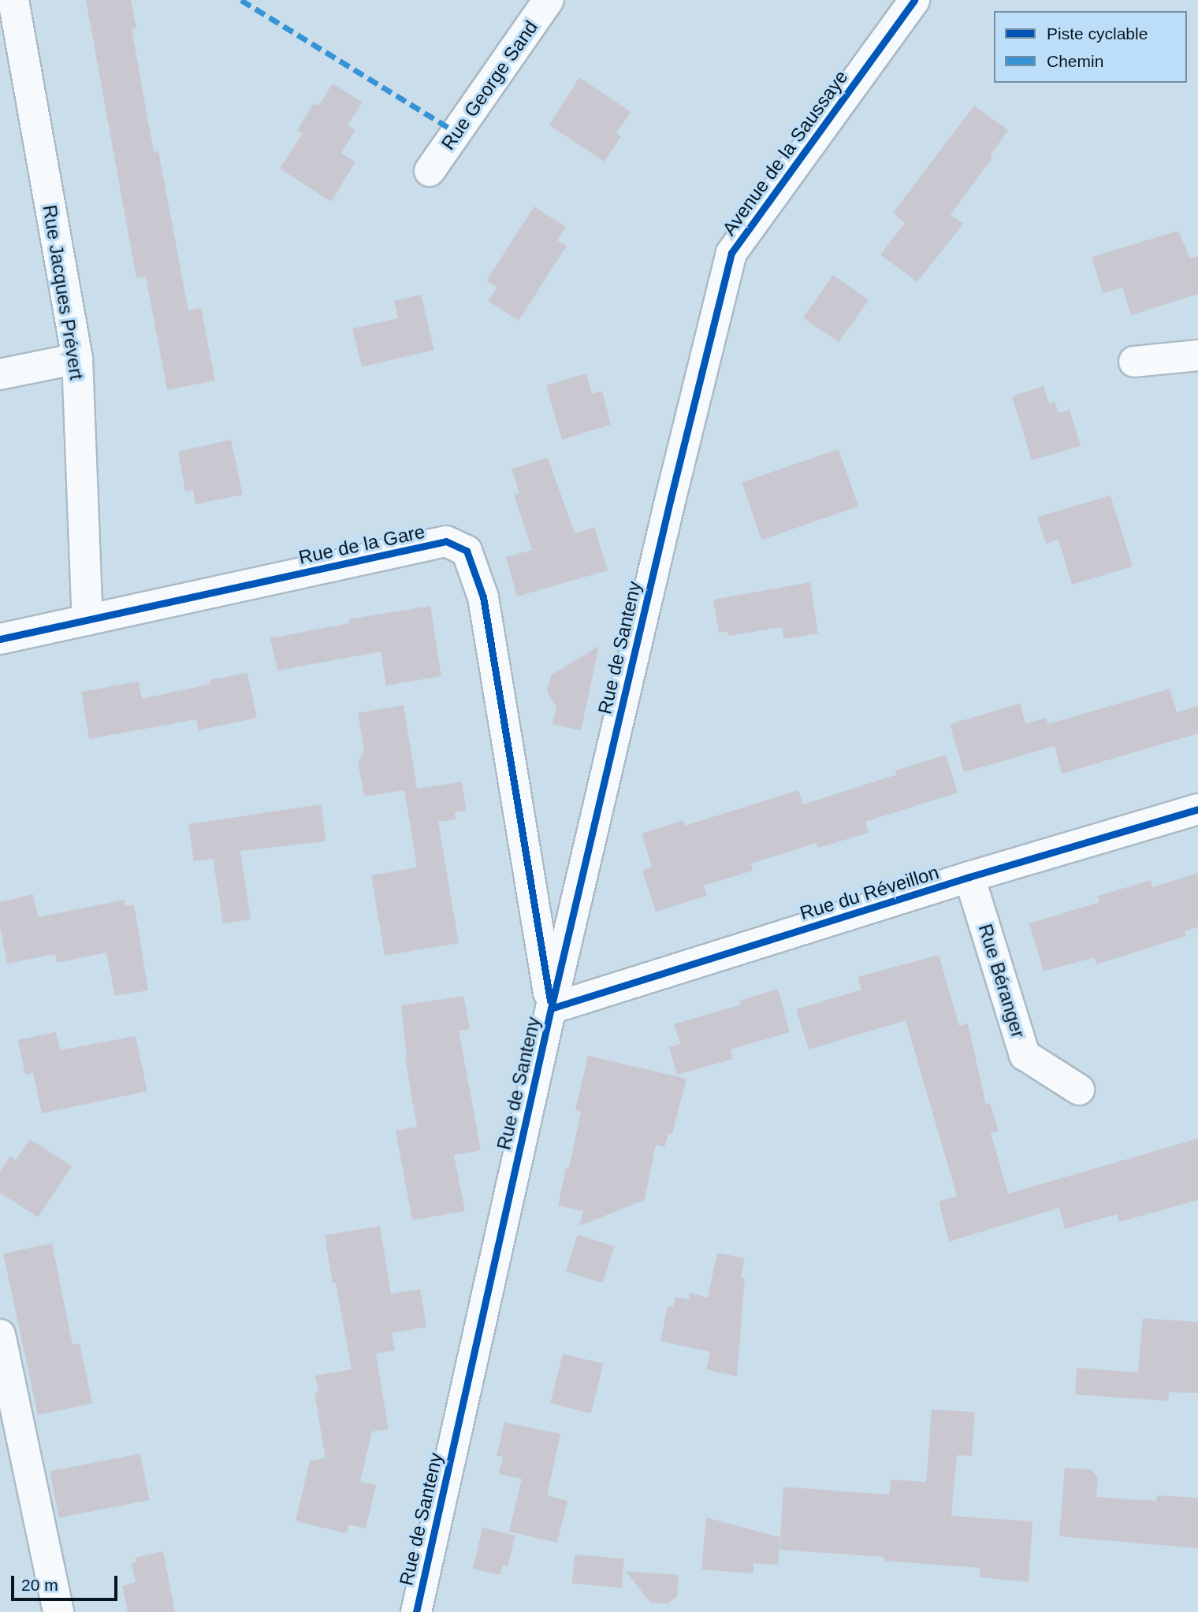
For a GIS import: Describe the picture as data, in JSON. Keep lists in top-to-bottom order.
{
  "streets": {
    "street": [
      "Rue George Sand",
      "Avenue de la Saussaye",
      "Rue Jacques Prévert",
      "Rue de la Gare",
      "Rue de Santeny",
      "Rue du Réveillon",
      "Rue Béranger"
    ]
  },
  "crossings": [
    ["Avenue de la Saussaye", "Rue de Santeny"],
    ["Rue Jacques Prévert", "Rue de la Gare"],
    ["Rue de la Gare", "Rue de Santeny"],
    ["Rue de la Gare", "Rue du Réveillon"],
    ["Rue de Santeny", "Rue du Réveillon"],
    ["Rue du Réveillon", "Rue Béranger"]
  ],
  "legend": ["Piste cyclable", "Chemin"],
  "scale_bar": "20 m"
}
